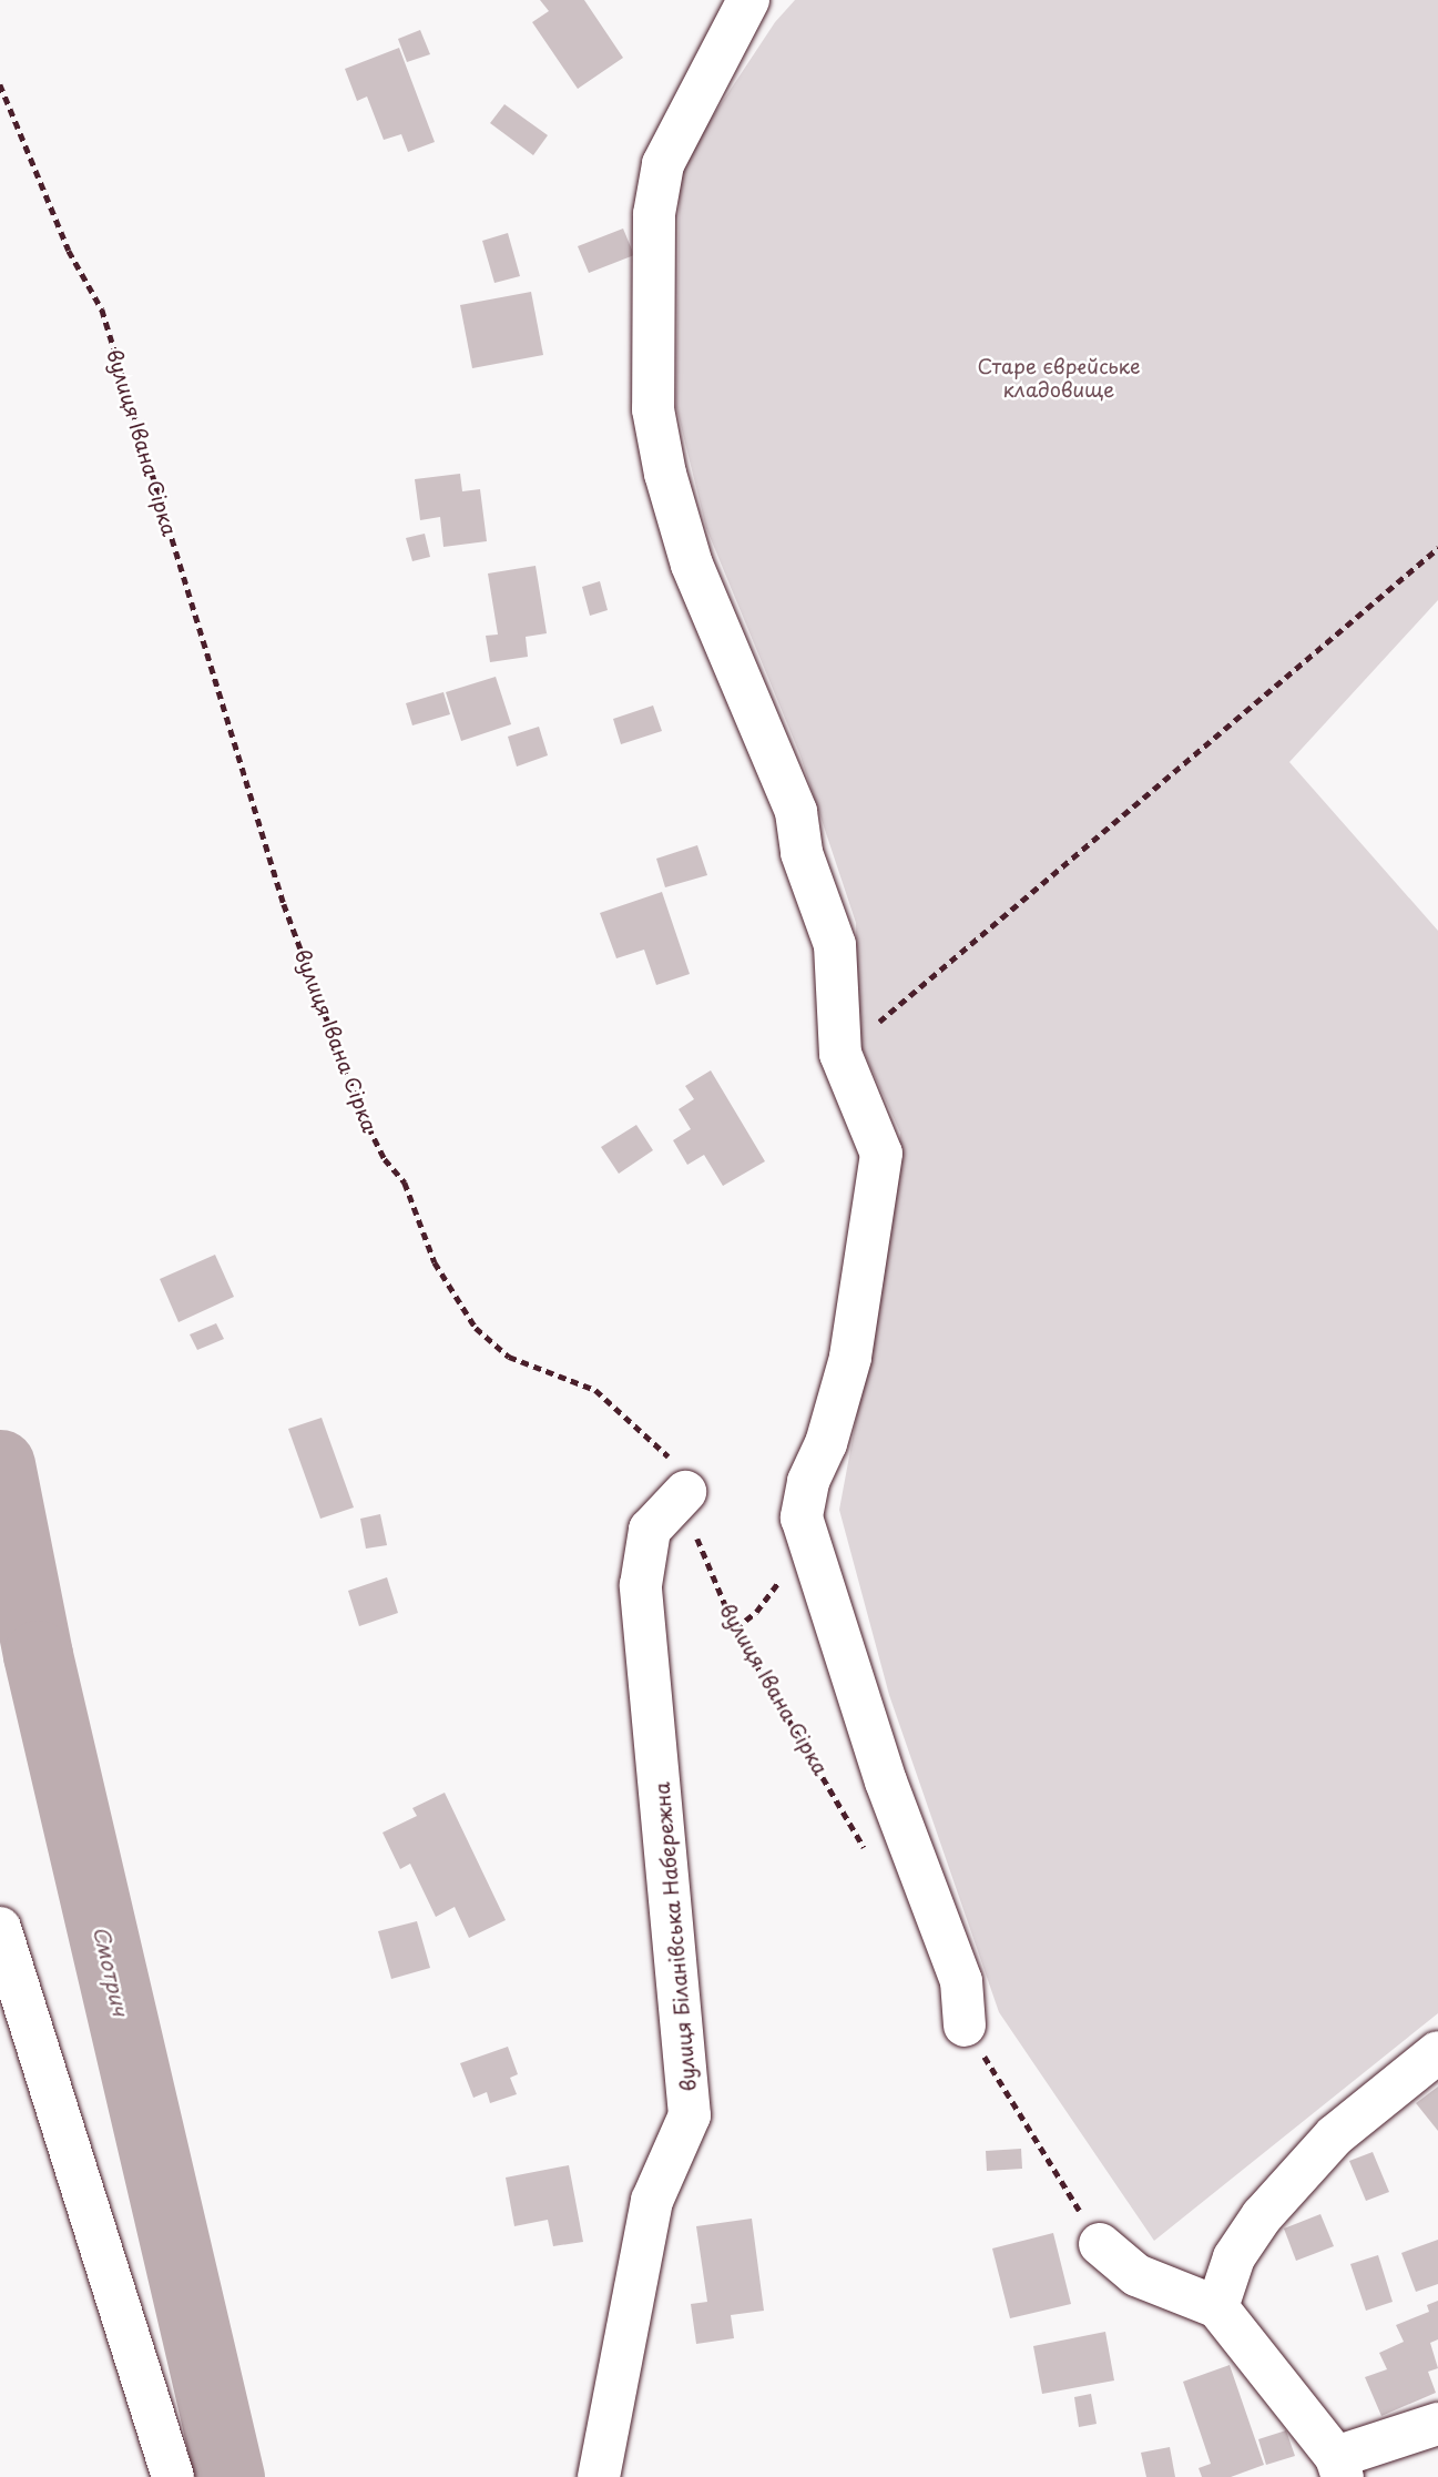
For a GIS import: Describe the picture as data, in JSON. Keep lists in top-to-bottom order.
{
  "streets": {
    "street": ["вулиця Біланівська Набережна"],
    "path": ["вулиця Івана Сірка"]
  },
  "crossings": [
    ["вулиця Івана Сірка", "вулиця Біланівська Набережна"]
  ],
  "water": ["Смотрич"],
  "parks": ["Старе єврейське кладовище"]
}
